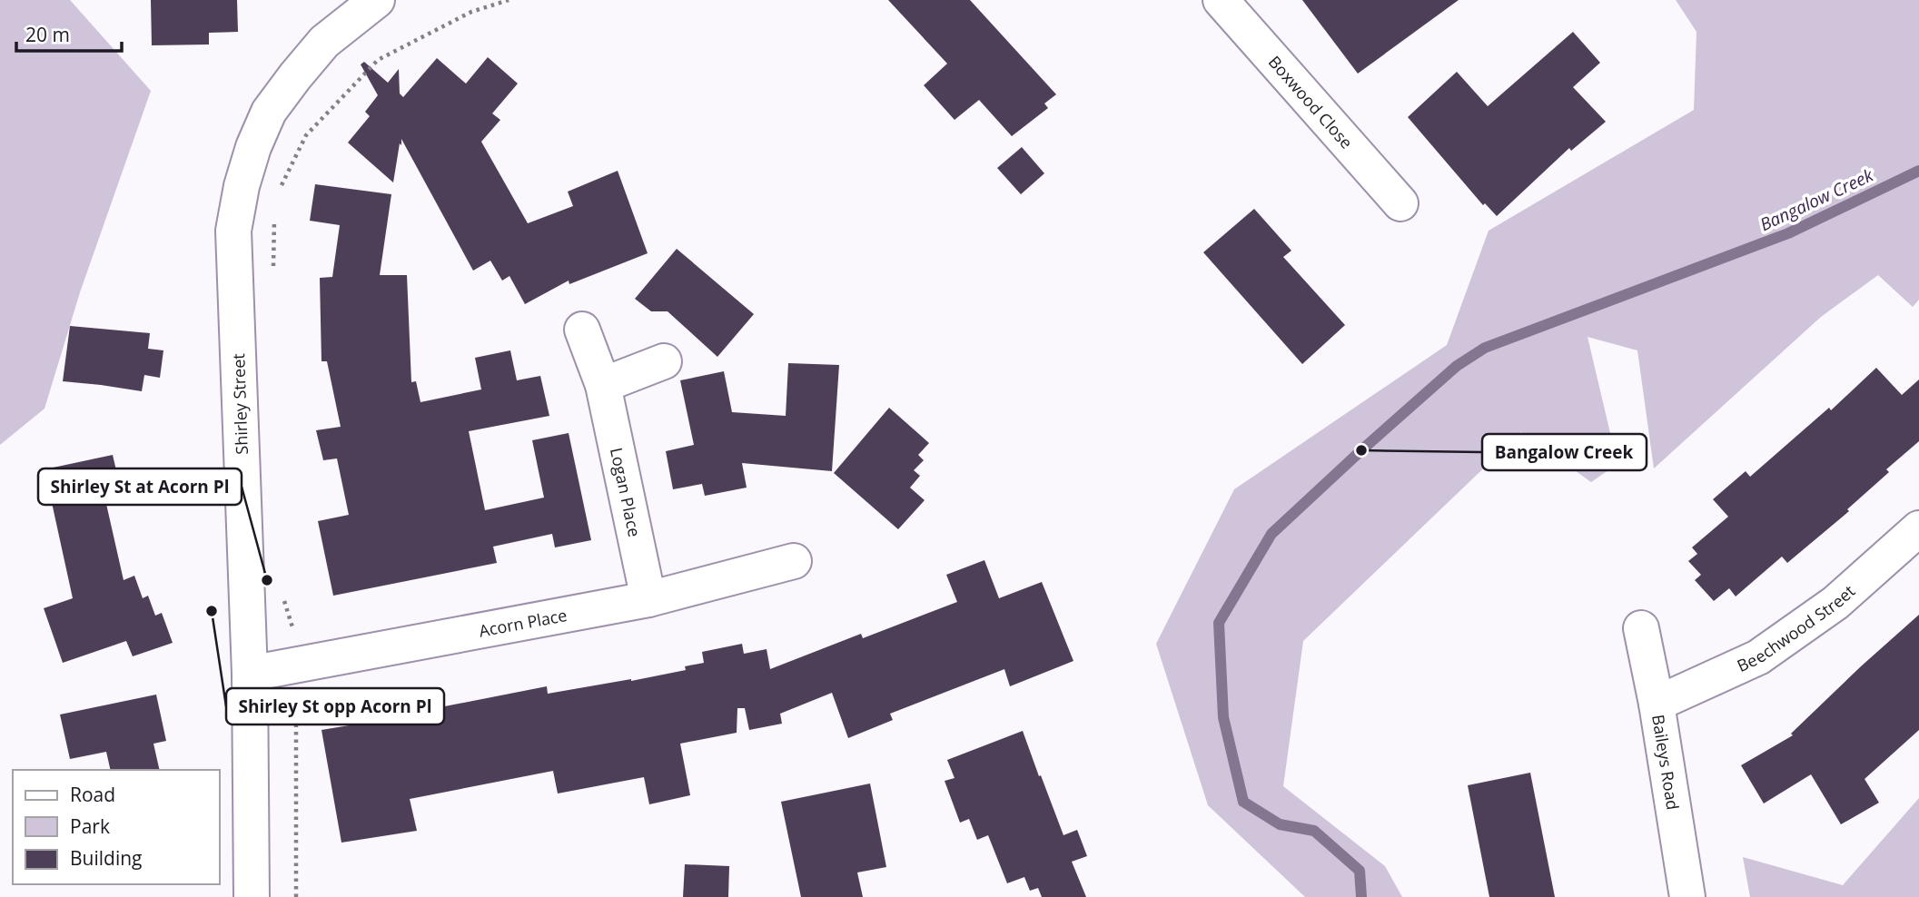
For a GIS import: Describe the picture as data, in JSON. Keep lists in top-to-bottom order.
{
  "streets": {
    "street": [
      "Boxwood Close",
      "Shirley Street",
      "Logan Place",
      "Acorn Place",
      "Beechwood Street",
      "Baileys Road"
    ]
  },
  "crossings": [
    ["Shirley Street", "Acorn Place"],
    ["Logan Place", "Acorn Place"],
    ["Beechwood Street", "Baileys Road"]
  ],
  "water": ["Bangalow Creek"],
  "places": ["Bangalow Creek", "Shirley St at Acorn Pl", "Shirley St opp Acorn Pl"],
  "legend": ["Road", "Park", "Building"],
  "scale_bar": "20 m"
}
